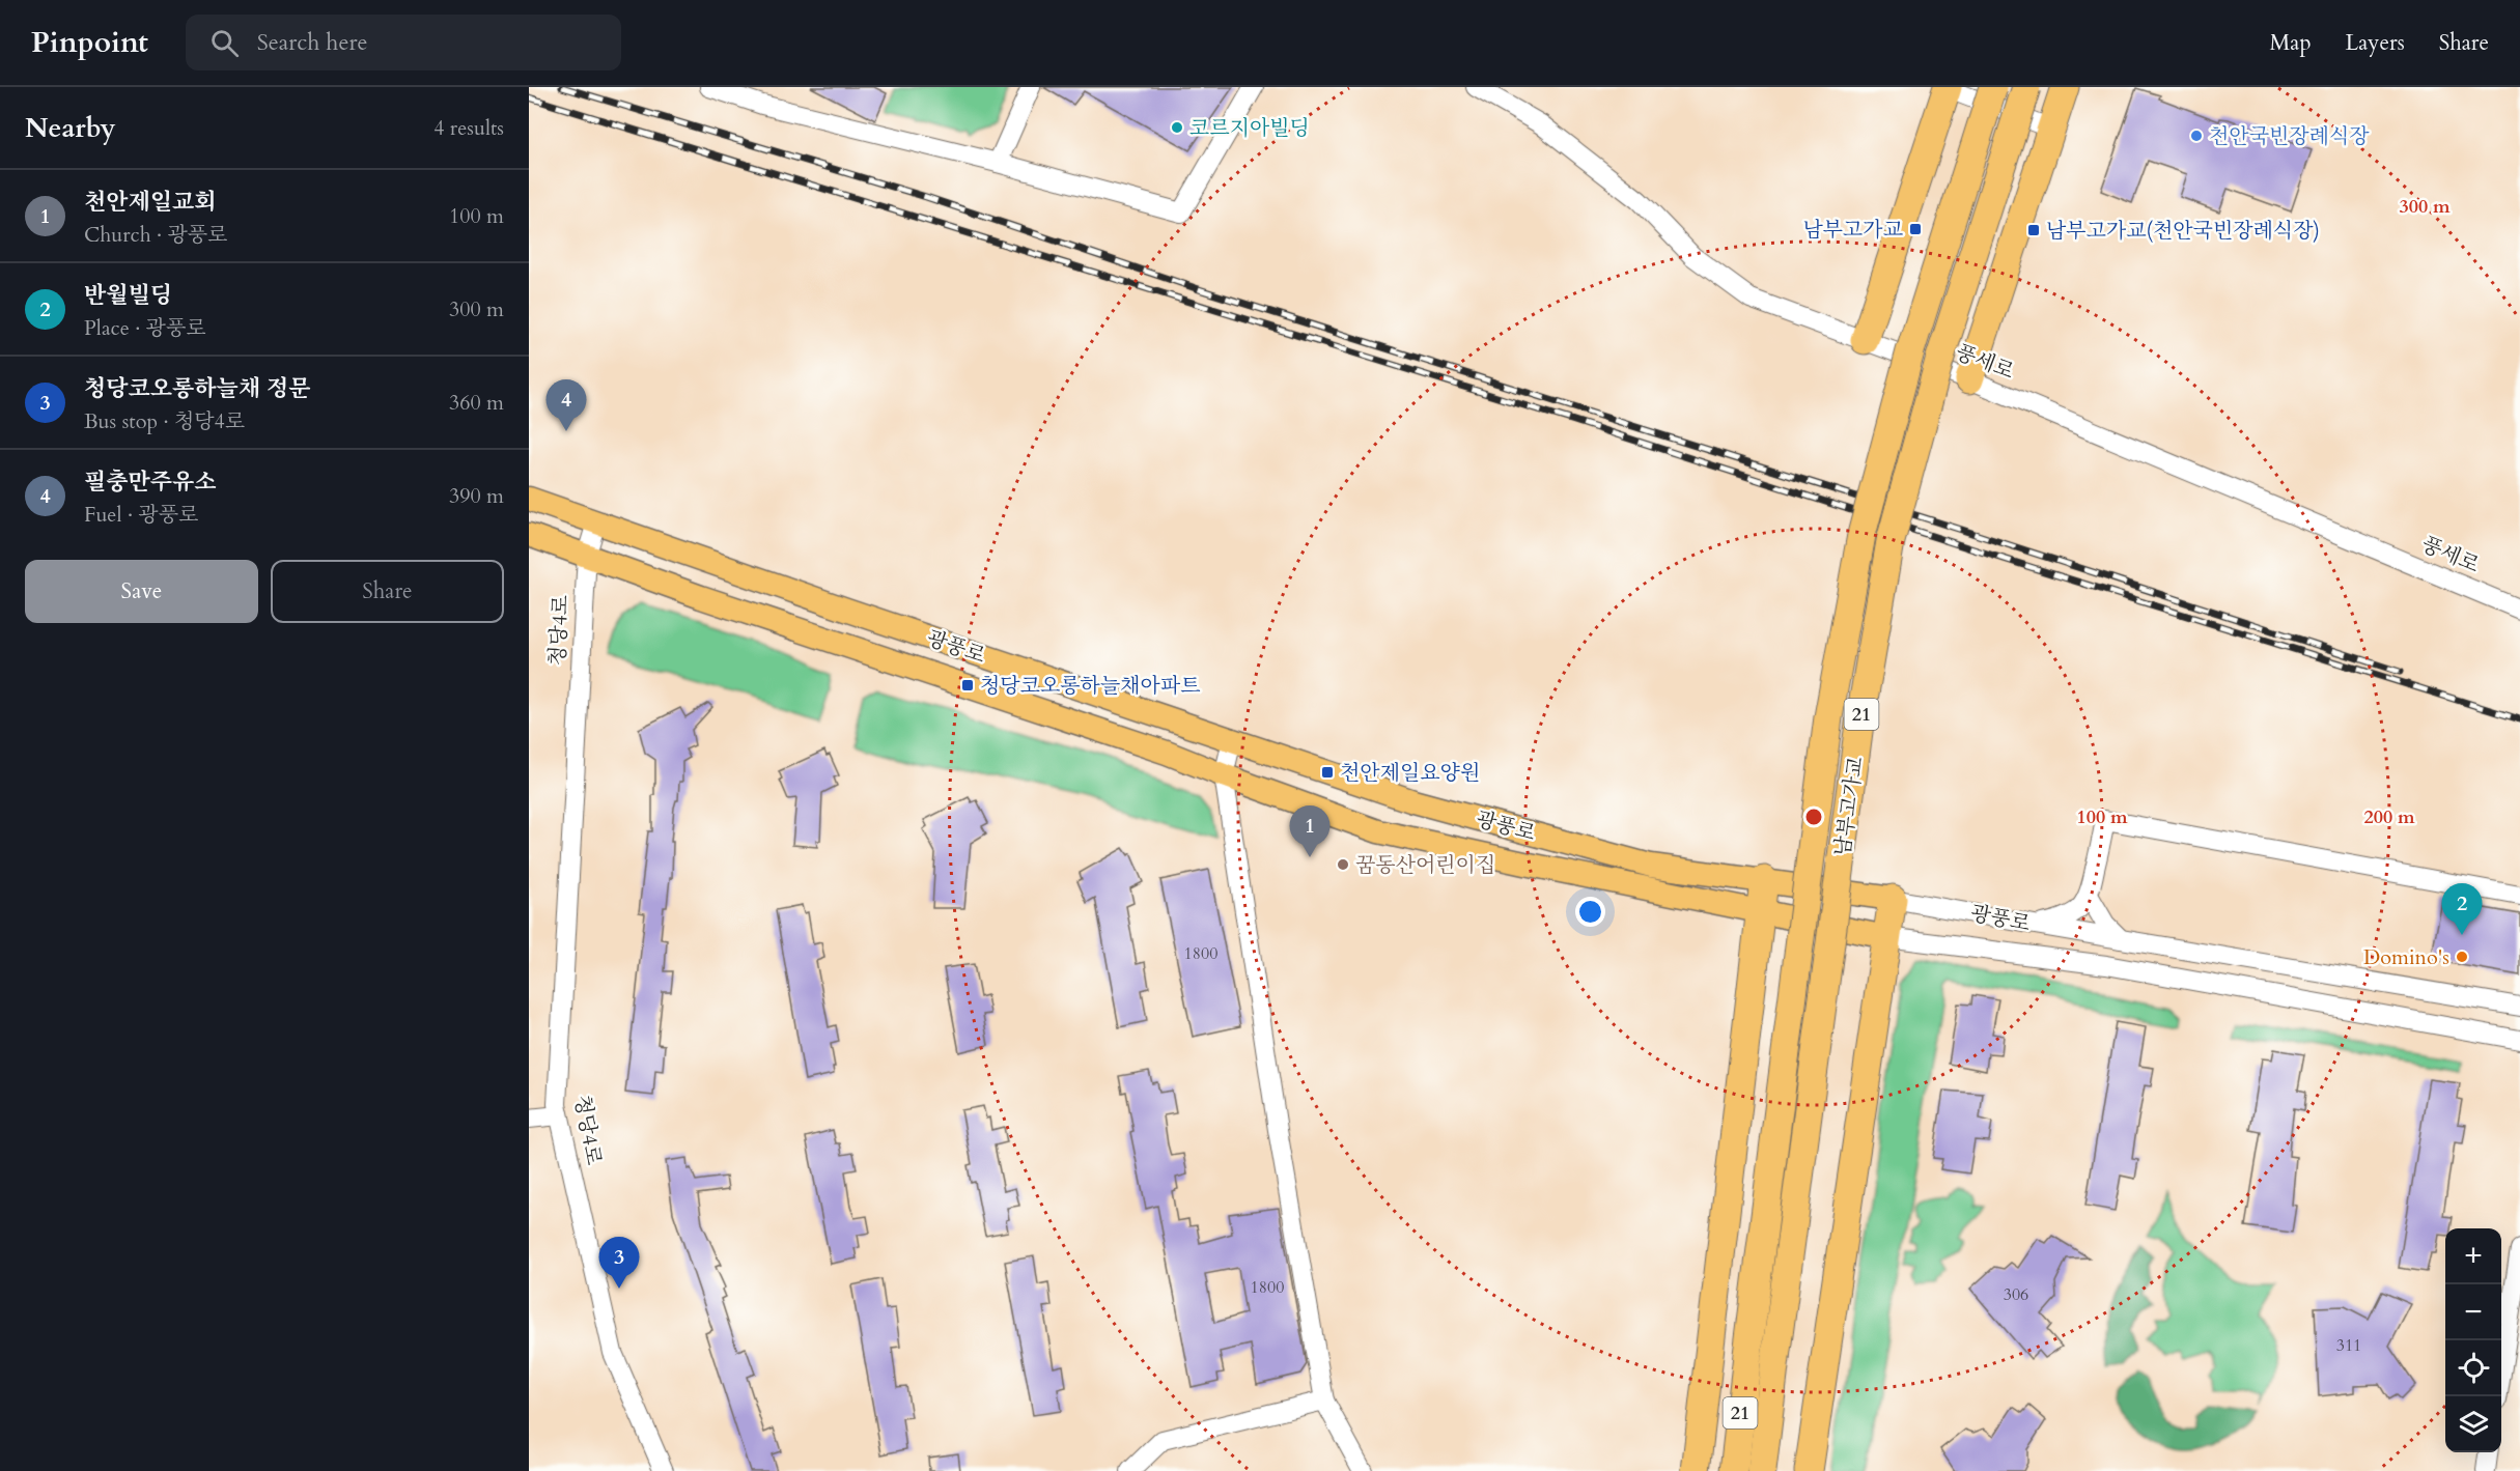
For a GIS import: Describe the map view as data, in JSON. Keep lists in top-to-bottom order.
{
  "streets": {
    "highway": ["21", "남부고가교"],
    "main road": ["광풍로"],
    "street": ["풍세로", "청당4로"]
  },
  "crossings": [
    ["청당4로", "광풍로"]
  ],
  "places": {
    "other": [
      "코르지아빌딩",
      "천안국빈장례식장",
      "꿈동산어린이집",
      "Domino's"
    ],
    "transit": [
      "남부고가교",
      "남부고가교(천안국빈장례식장)",
      "청당코오롱하늘채아파트",
      "천안제일요양원"
    ]
  },
  "house_numbers": [
    "1800",
    "1800",
    "306",
    "311"
  ],
  "page": {
    "header": "Pinpoint",
    "search": "Search here",
    "nav": ["Map", "Layers", "Share"],
    "heading": ["Nearby", "4 results"],
    "list": [
      {
        "mark": "1",
        "name": "천안제일교회",
        "note": "Church · 광풍로",
        "value": "100 m"
      },
      {
        "mark": "2",
        "name": "반월빌딩",
        "note": "Place · 광풍로",
        "value": "300 m"
      },
      {
        "mark": "3",
        "name": "청당코오롱하늘채 정문",
        "note": "Bus stop · 청당4로",
        "value": "360 m"
      },
      {
        "mark": "4",
        "name": "필충만주유소",
        "note": "Fuel · 광풍로",
        "value": "390 m"
      }
    ],
    "pins": [
      "4",
      "1",
      "2",
      "3"
    ],
    "buttons": ["Save", "Share"],
    "map_buttons": ["+", "−"]
  },
  "rings": ["300 m", "100 m", "200 m"]
}
